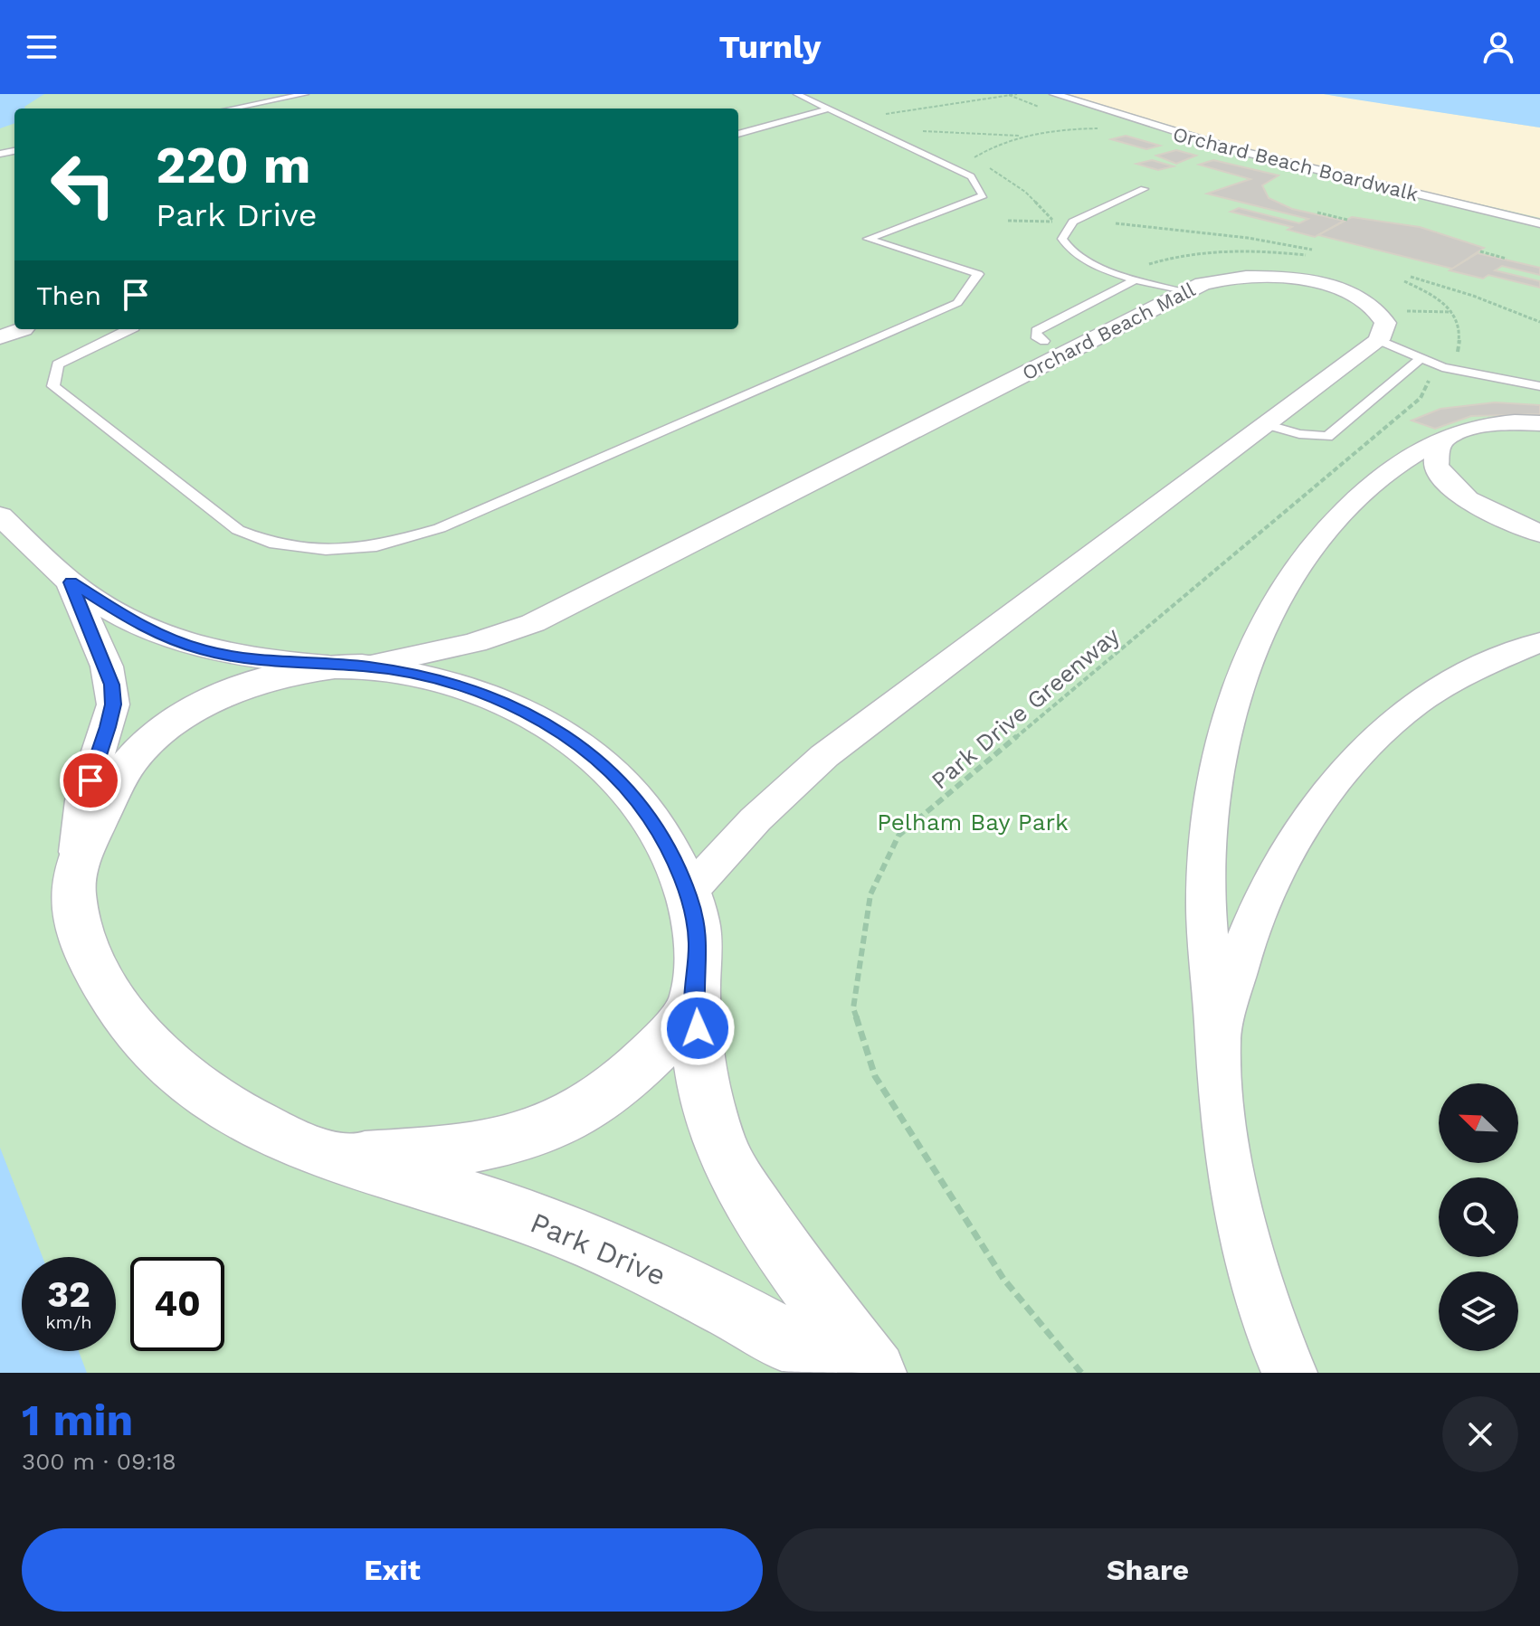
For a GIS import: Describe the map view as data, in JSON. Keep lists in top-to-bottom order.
{
  "streets": {
    "street": ["Orchard Beach Boardwalk", "Orchard Beach Mall", "Park Drive"],
    "path": ["Park Drive Greenway"]
  },
  "crossings": [
    ["Orchard Beach Mall", "Park Drive"]
  ],
  "parks": ["Pelham Bay Park"],
  "north": "top left",
  "page": {
    "header": "Turnly",
    "turn": ["220 m", "Park Drive"],
    "then": "Then",
    "speed": "32 km/h",
    "limit": "40",
    "heading": ["1 min", "300 m · 09:18"],
    "buttons": ["Exit", "Share"]
  }
}
